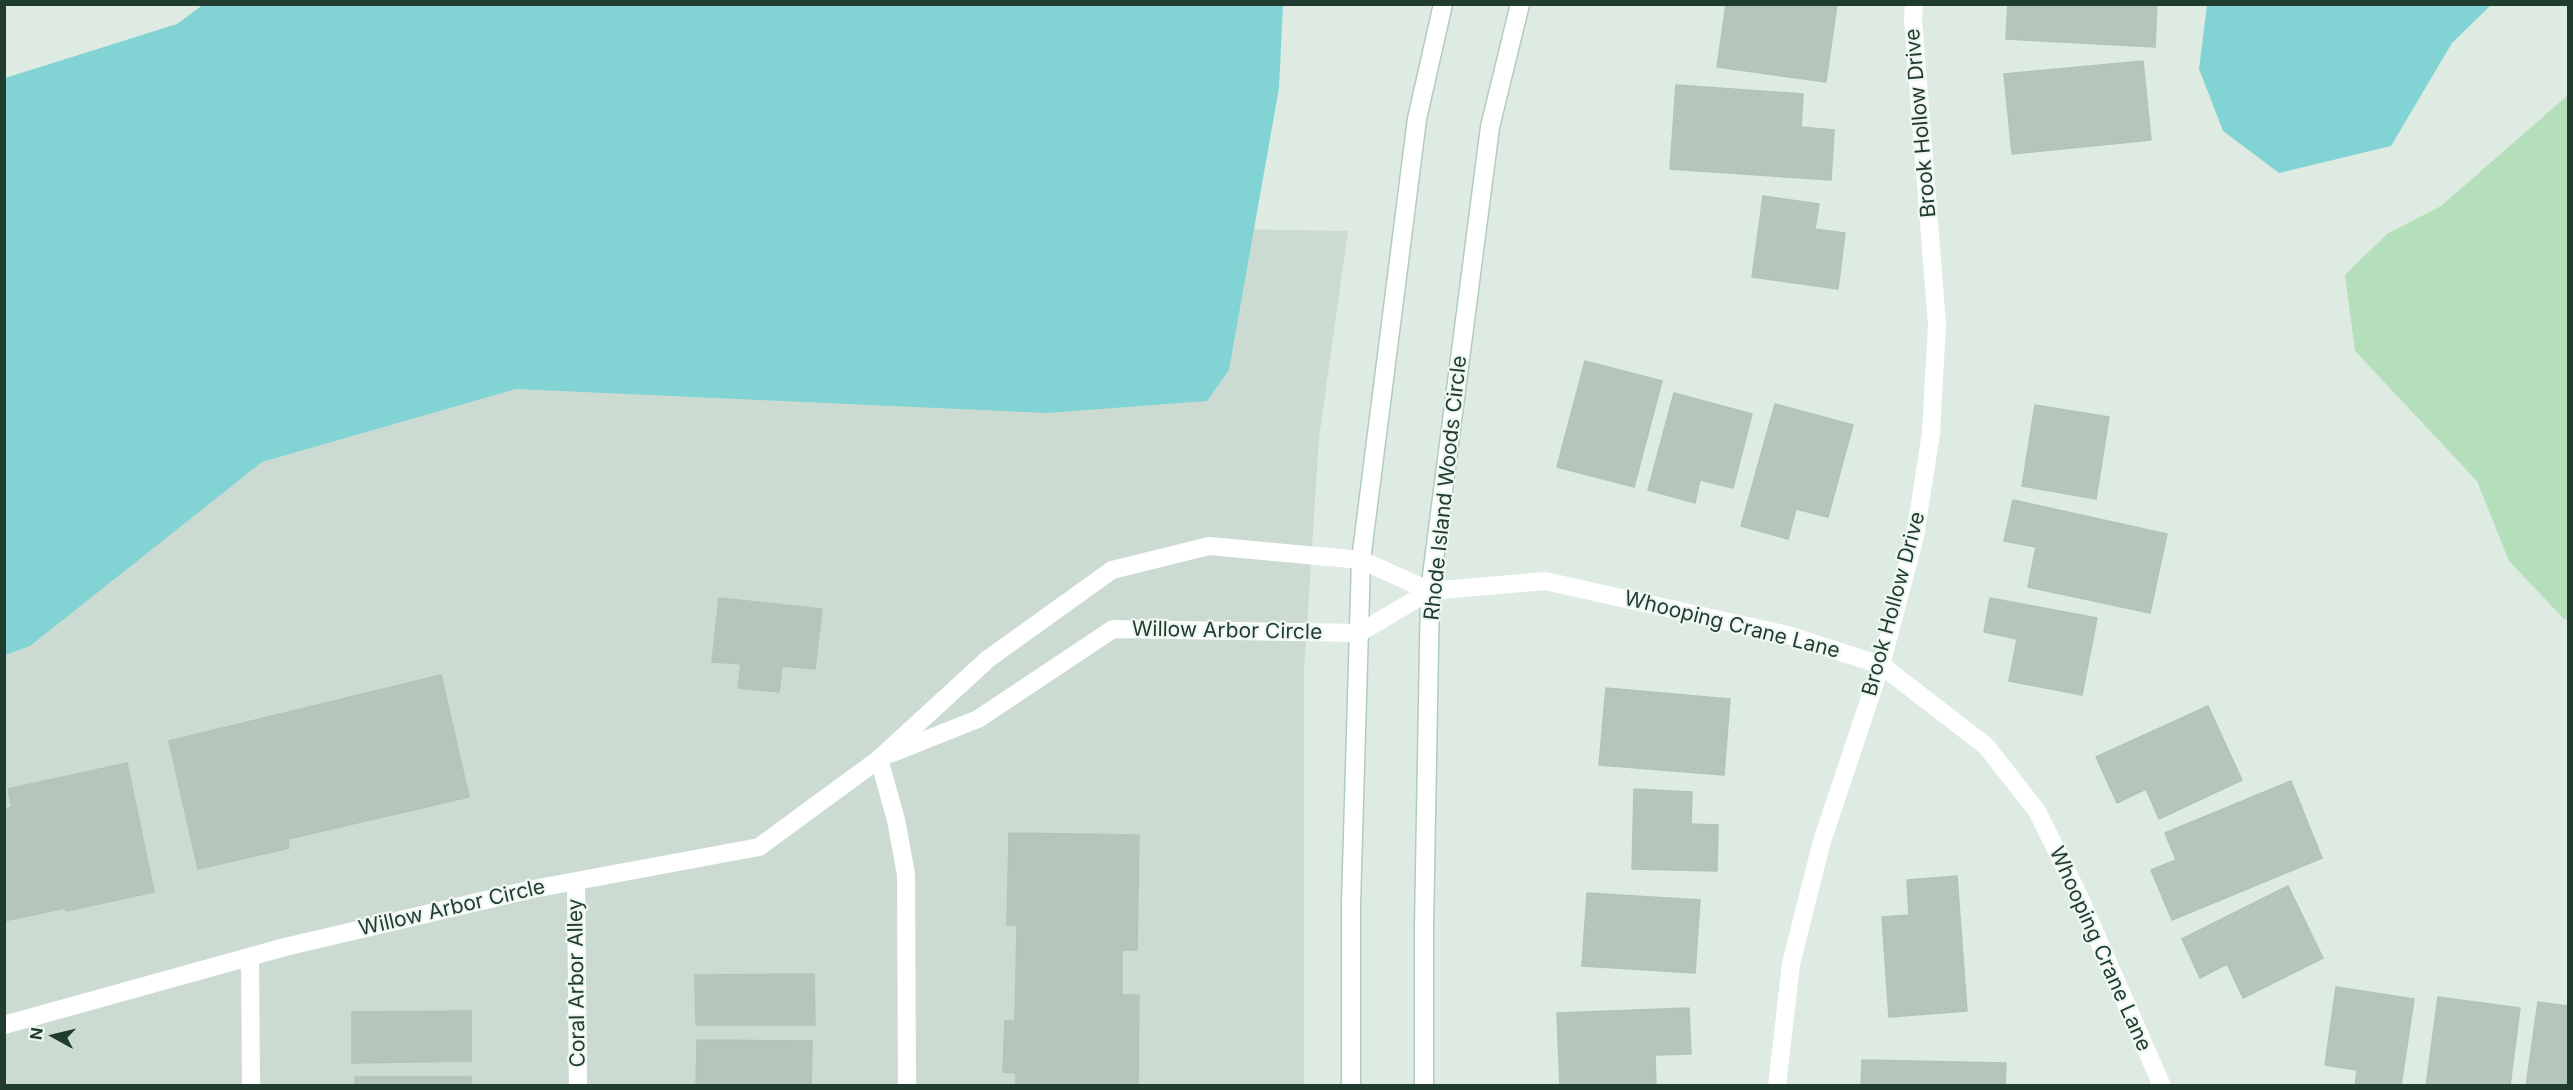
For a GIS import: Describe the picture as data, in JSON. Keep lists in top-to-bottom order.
{
  "streets": {
    "street": [
      "Brook Hollow Drive",
      "Rhode Island Woods Circle",
      "Whooping Crane Lane",
      "Willow Arbor Circle",
      "Coral Arbor Alley"
    ]
  },
  "crossings": [
    ["Brook Hollow Drive", "Whooping Crane Lane"],
    ["Rhode Island Woods Circle", "Whooping Crane Lane"],
    ["Whooping Crane Lane", "Willow Arbor Circle"],
    ["Willow Arbor Circle", "Coral Arbor Alley"]
  ],
  "north": "left"
}
